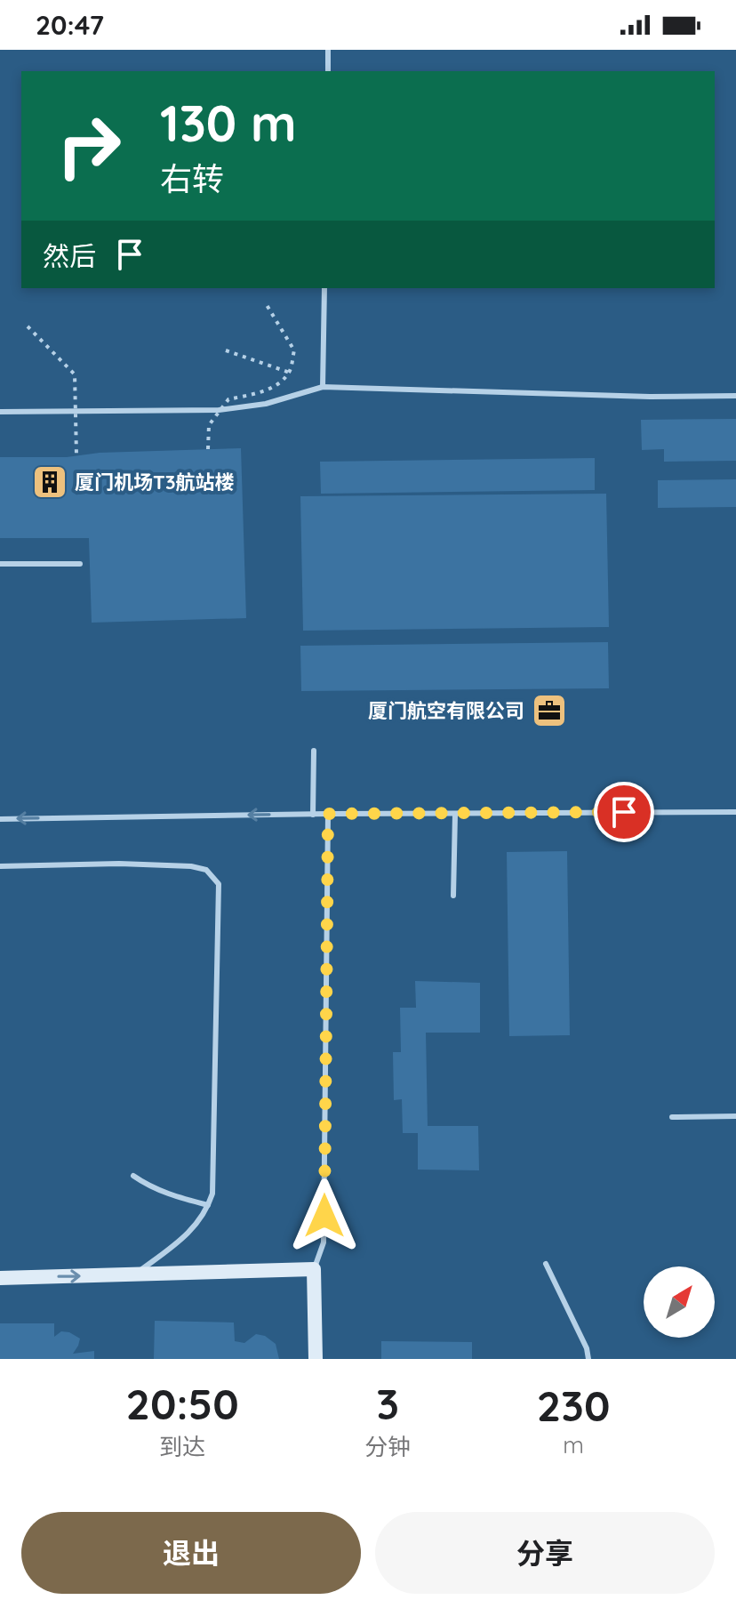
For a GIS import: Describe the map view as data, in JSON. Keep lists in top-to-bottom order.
{
  "places": {
    "building": ["厦门机场T3航站楼"],
    "office": ["厦门航空有限公司"]
  },
  "north": "top right",
  "page": {
    "status": "20:47",
    "turn": ["130 m", "右转"],
    "then": "然后",
    "eta": [
      "20:50",
      "到达",
      "3",
      "分钟",
      "230",
      "m"
    ],
    "buttons": ["退出", "分享"]
  }
}
